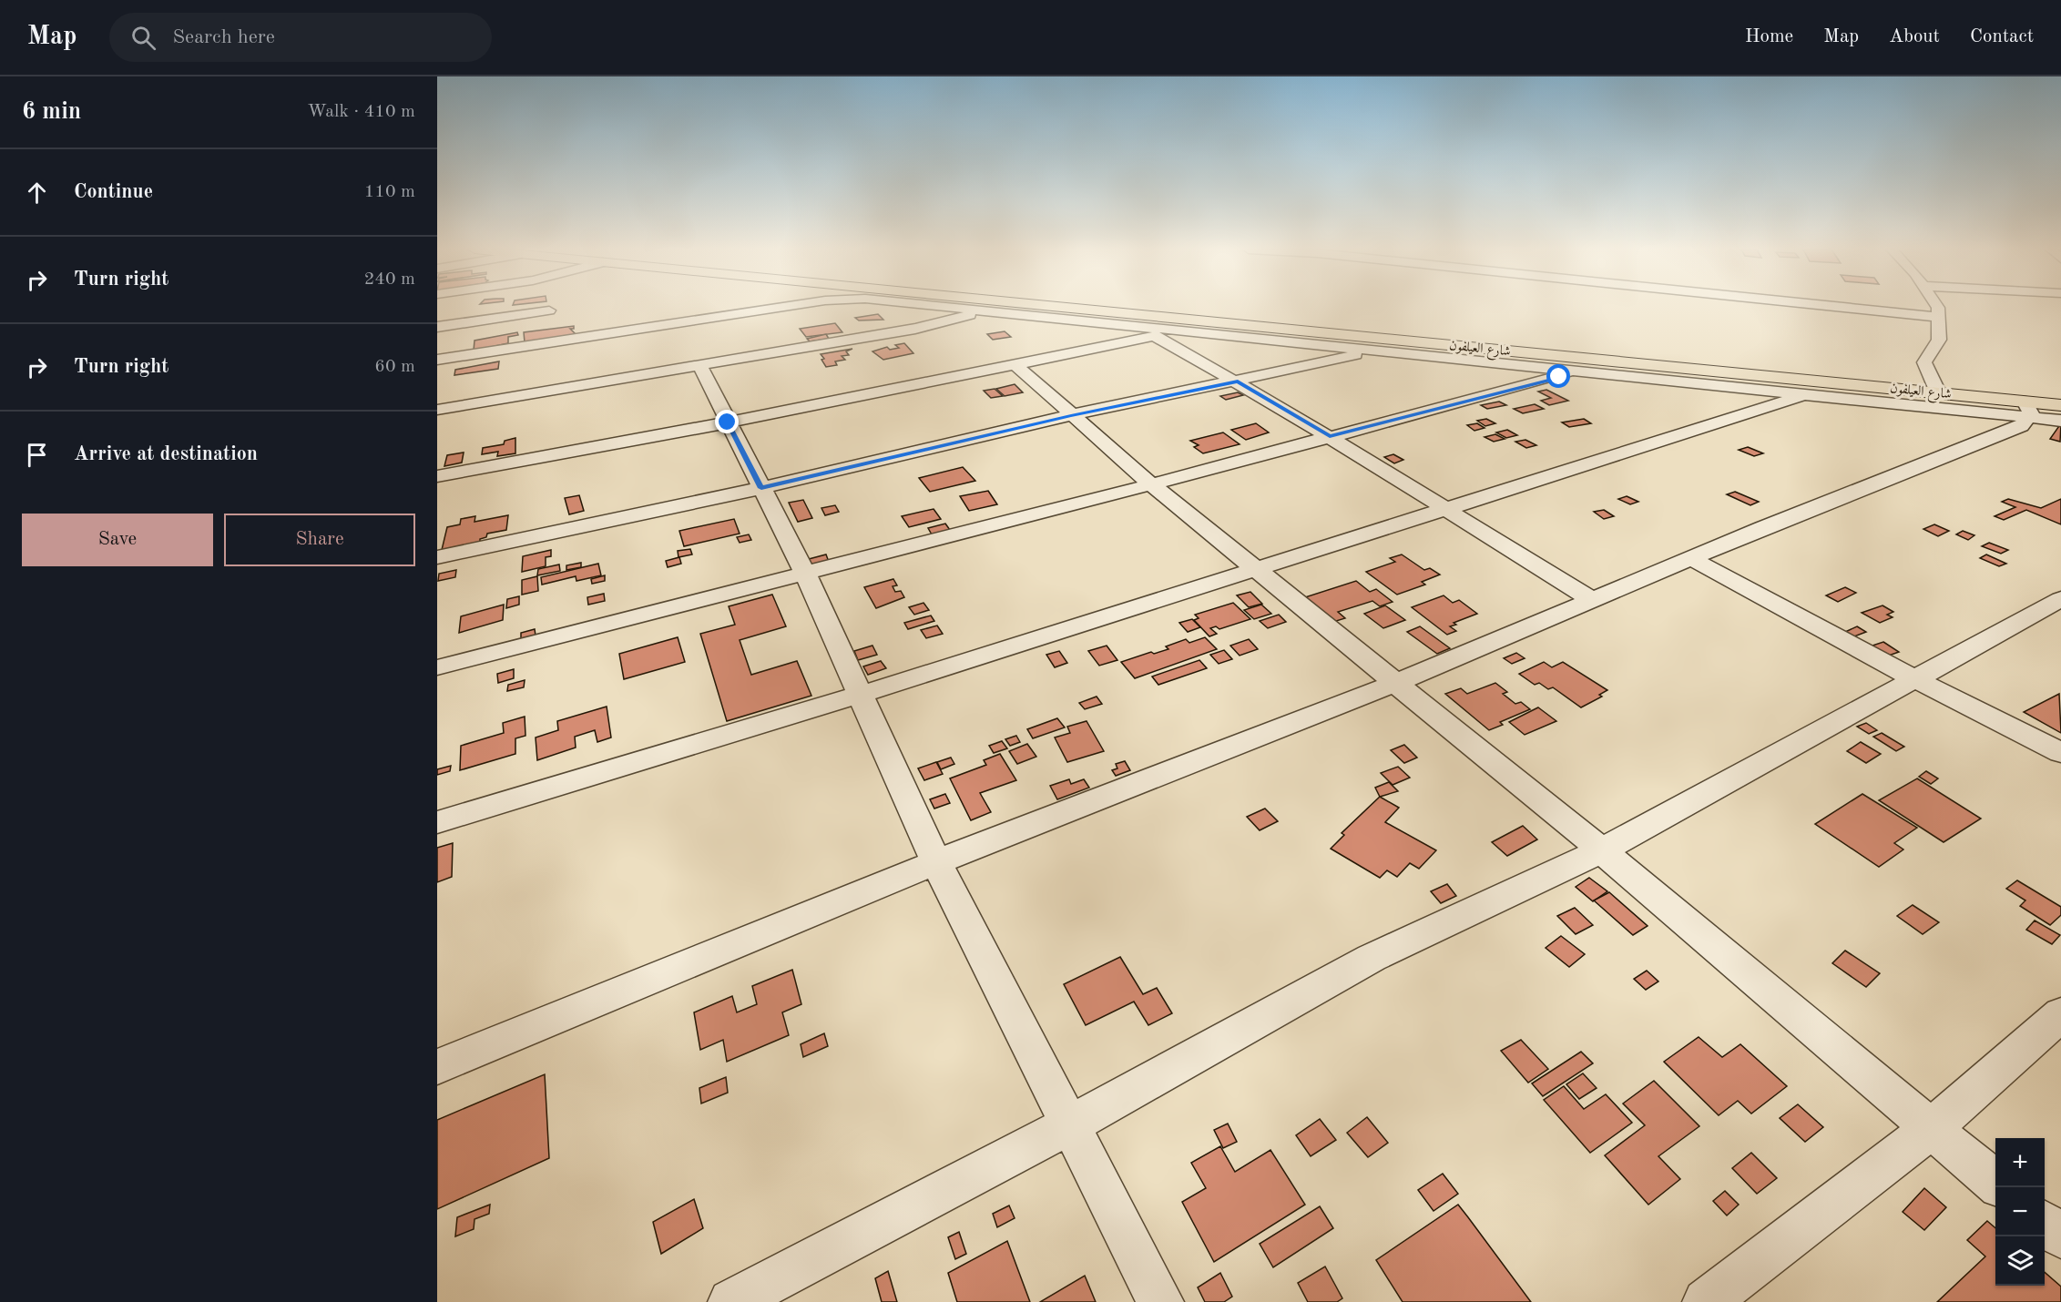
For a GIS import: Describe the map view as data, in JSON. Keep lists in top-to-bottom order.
{
  "streets": {
    "highway": ["شارع العيلفون"]
  },
  "page": {
    "header": "Map",
    "search": "Search here",
    "nav": [
      "Home",
      "Map",
      "About",
      "Contact"
    ],
    "heading": ["6 min", "Walk · 410 m"],
    "list": [
      ["Continue", "110 m"],
      ["Turn right", "240 m"],
      ["Turn right", "60 m"],
      "Arrive at destination"
    ],
    "buttons": ["Save", "Share"],
    "map_buttons": ["+", "−"]
  }
}
